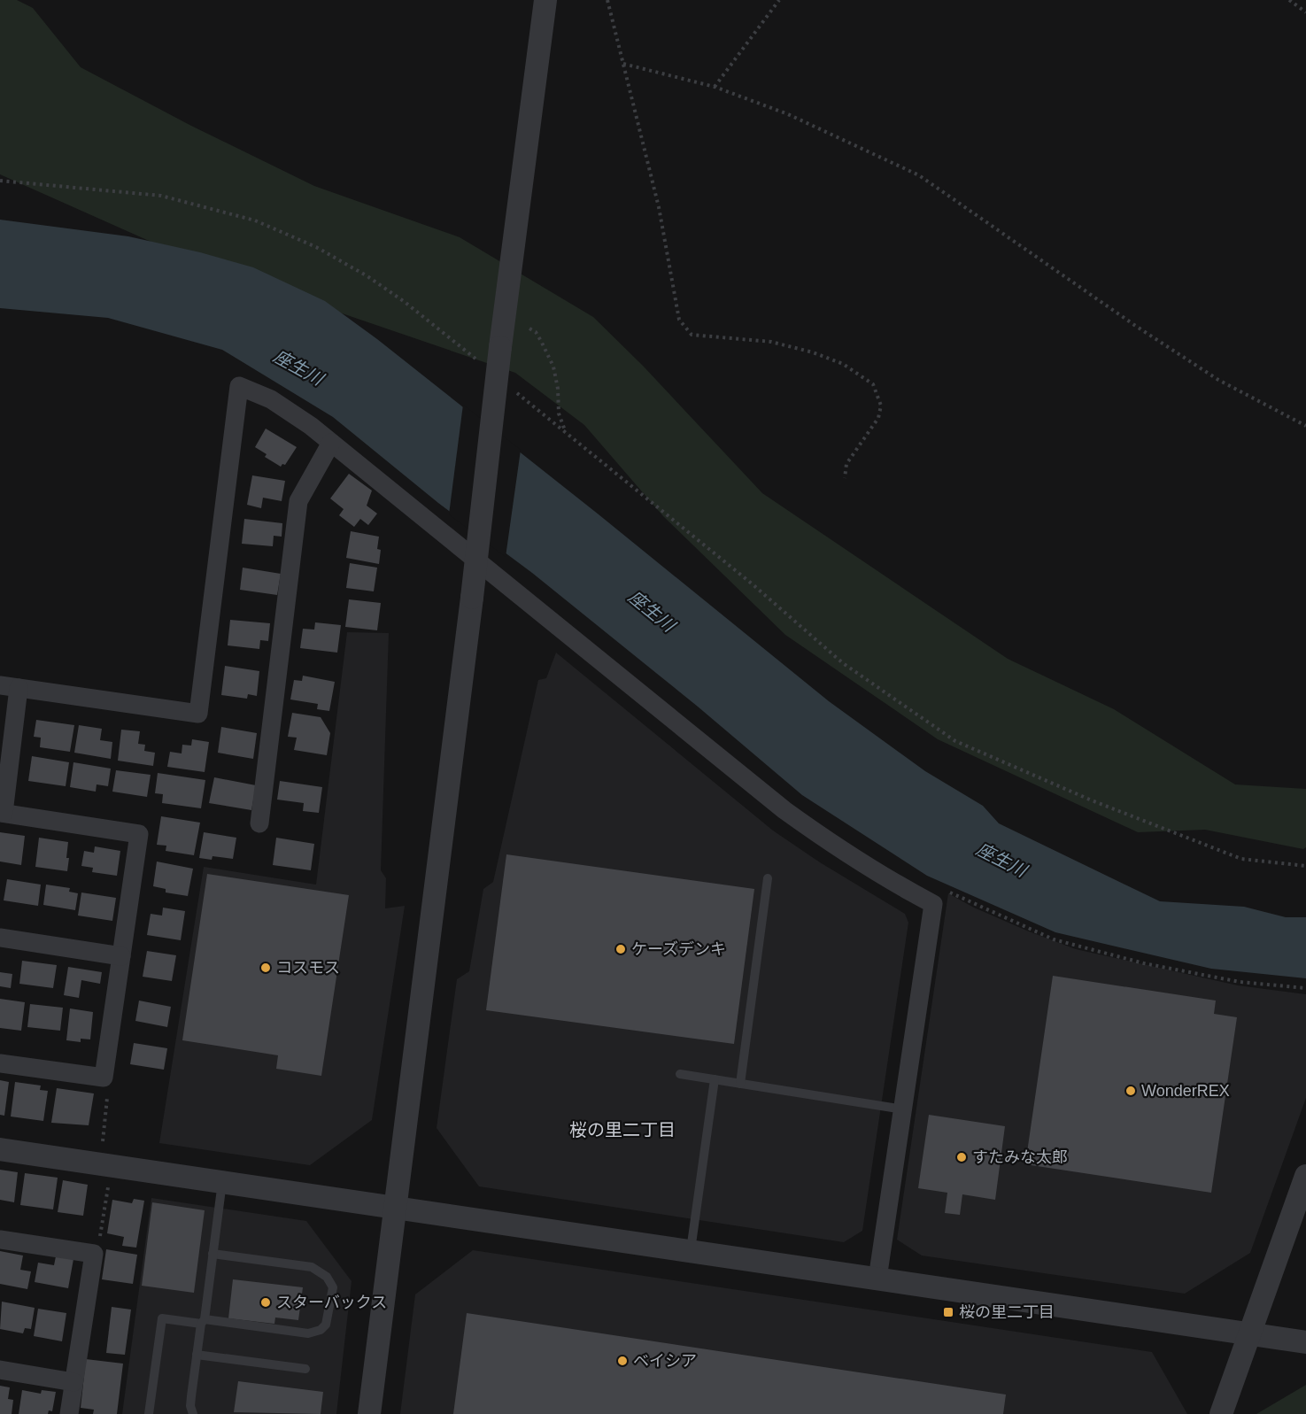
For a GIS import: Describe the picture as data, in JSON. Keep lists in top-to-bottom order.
{
  "districts": ["桜の里二丁目"],
  "water": ["座生川"],
  "places": {
    "other": [
      "ケーズデンキ",
      "コスモス",
      "WonderREX",
      "すたみな太郎",
      "スターバックス",
      "ベイシア"
    ],
    "transit": ["桜の里二丁目"]
  }
}
